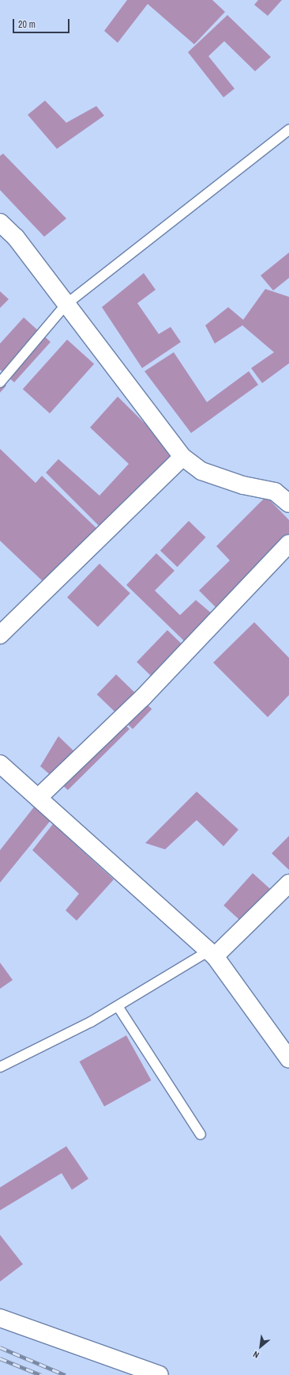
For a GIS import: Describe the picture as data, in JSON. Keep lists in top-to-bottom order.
{
  "scale_bar": "20 m",
  "north": "bottom left"
}
